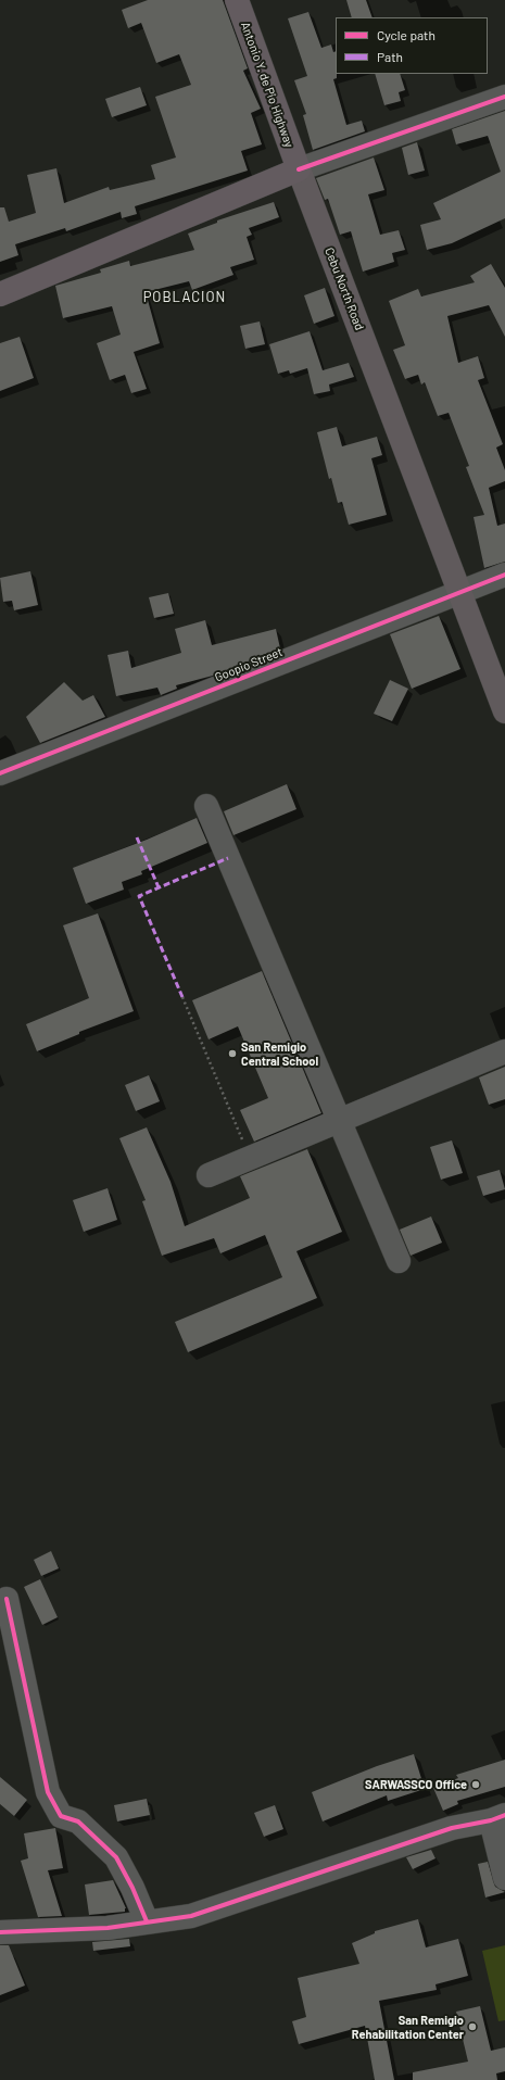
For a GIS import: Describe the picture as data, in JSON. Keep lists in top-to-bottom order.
{
  "streets": {
    "highway": ["Antonio Y. de Pio Highway"],
    "main road": ["Cebu North Road"],
    "street": ["Goopio Street"]
  },
  "crossings": [
    ["Antonio Y. de Pio Highway", "Cebu North Road"],
    ["Cebu North Road", "Goopio Street"]
  ],
  "districts": ["POBLACION"],
  "places": ["San Remigio Central School", "SARWASSCO Office", "San Remigio Rehabilitation Center"],
  "legend": ["Cycle path", "Path"]
}
